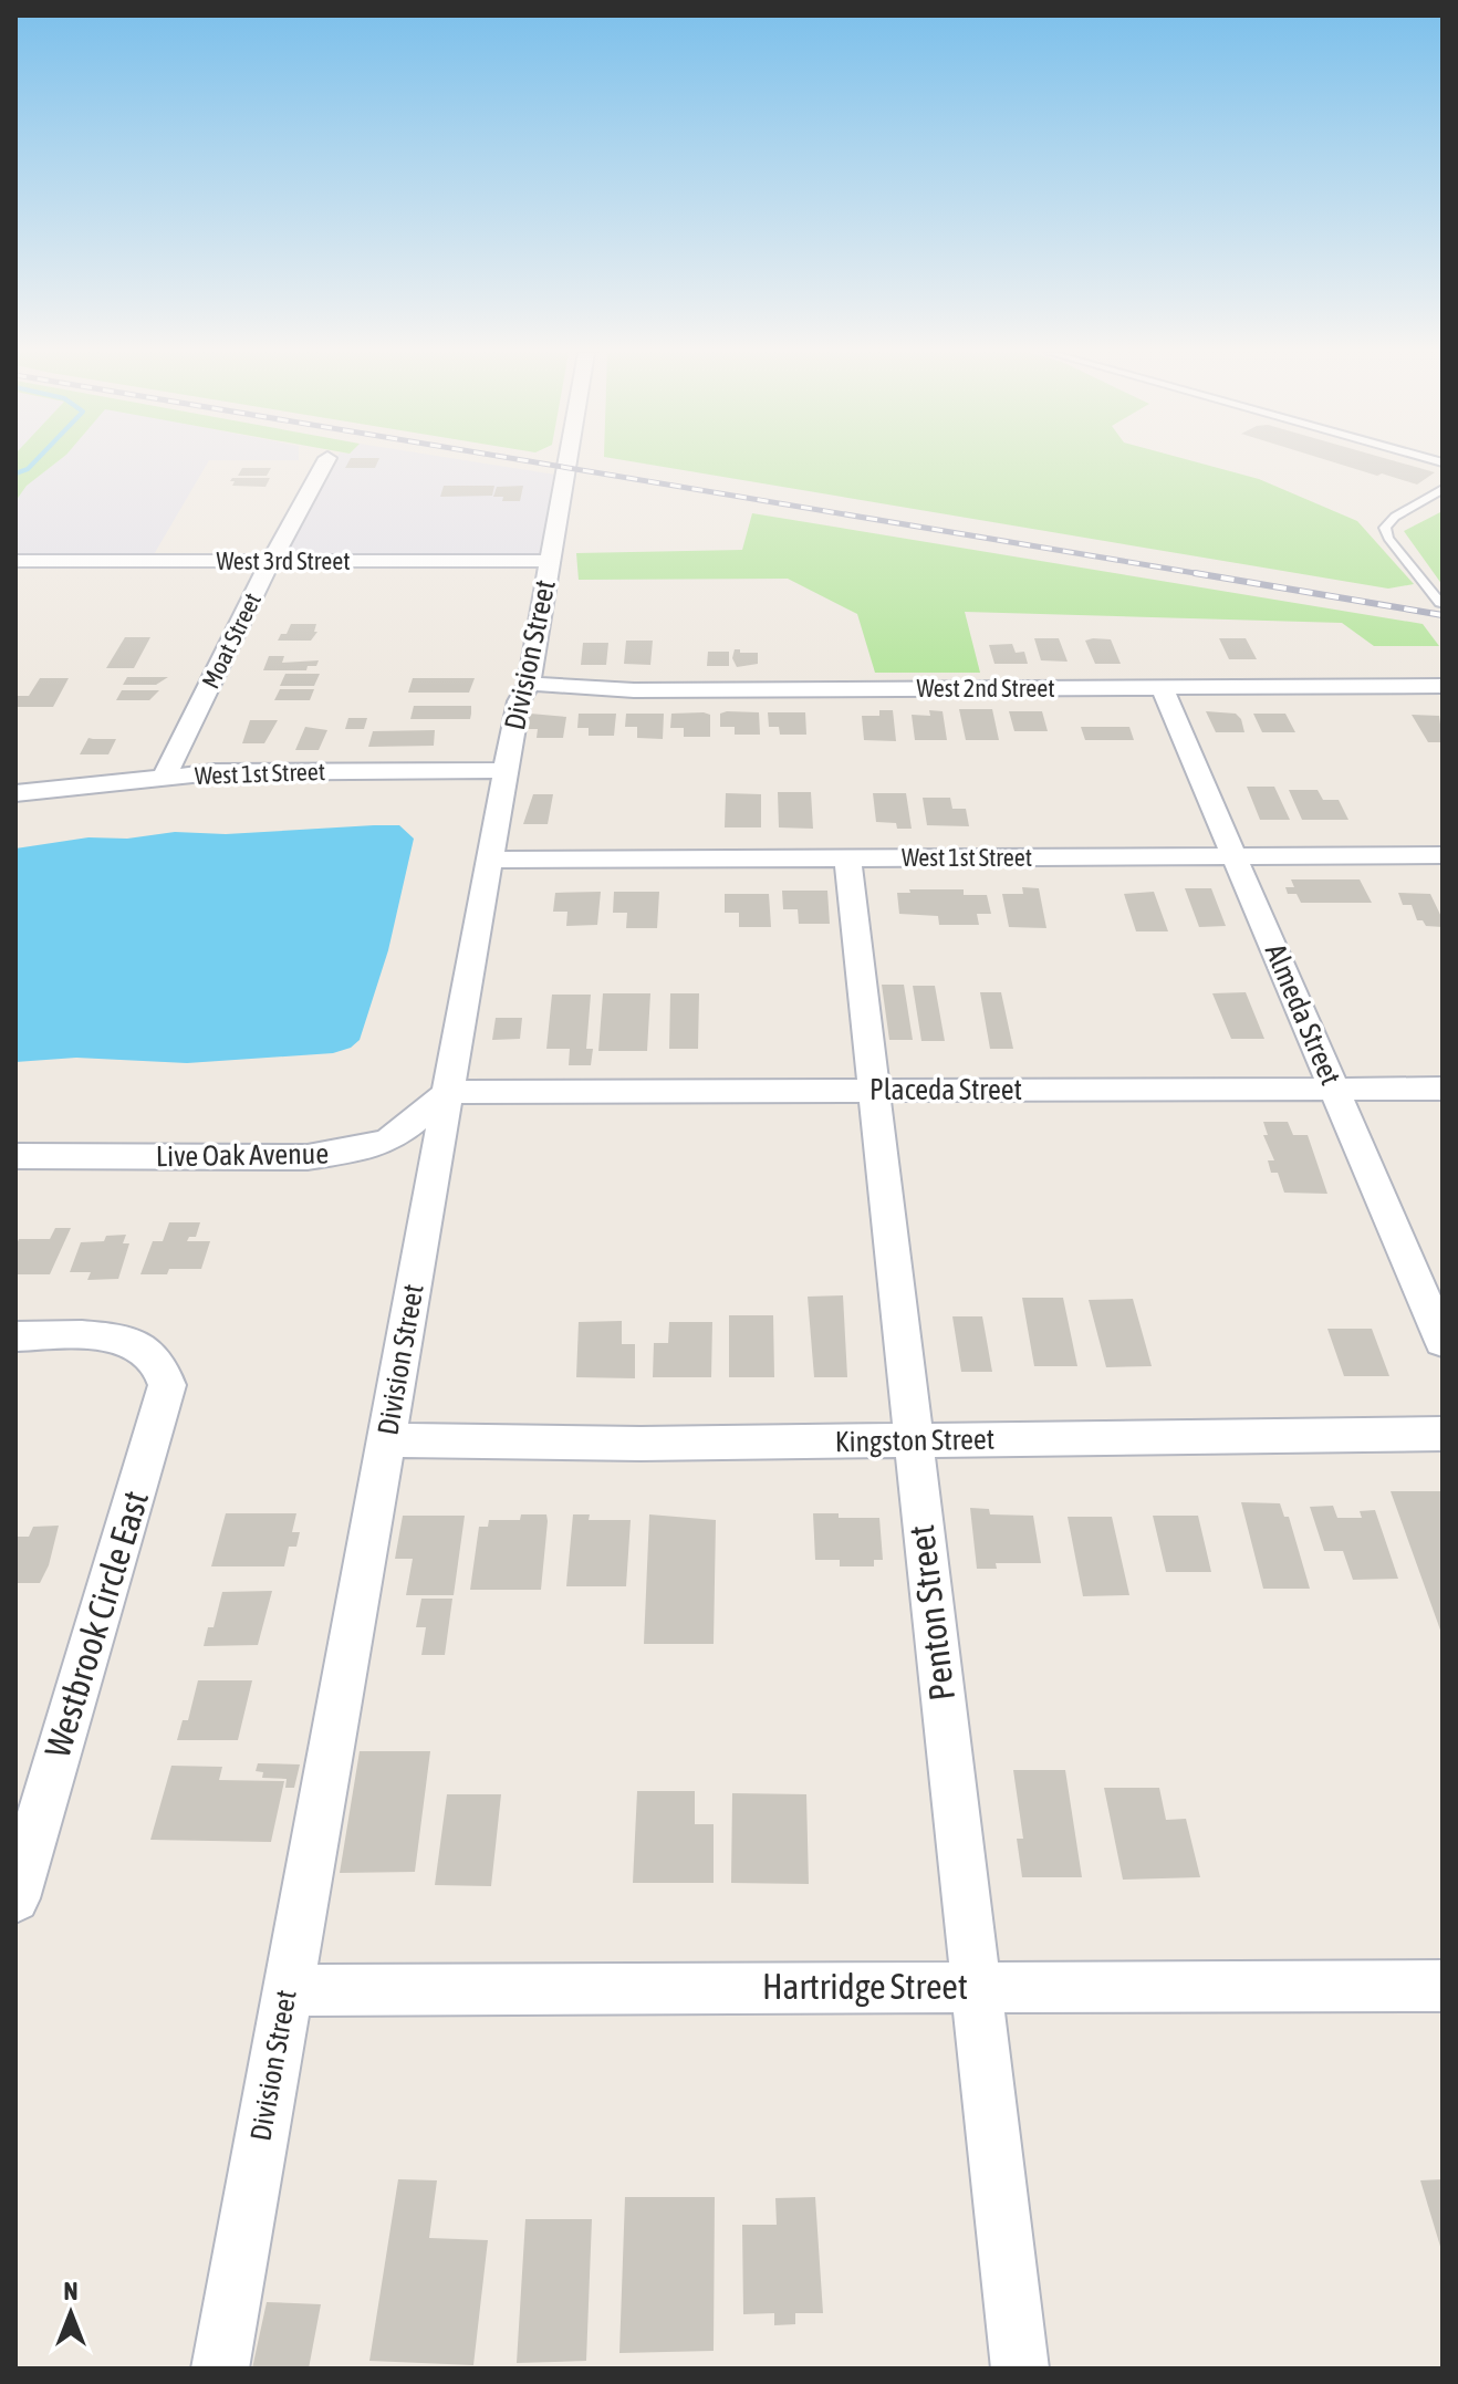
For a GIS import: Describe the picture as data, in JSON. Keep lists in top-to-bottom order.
{
  "streets": {
    "street": [
      "West 3rd Street",
      "Moat Street",
      "Division Street",
      "West 2nd Street",
      "West 1st Street",
      "Almeda Street",
      "Placeda Street",
      "Live Oak Avenue",
      "Kingston Street",
      "Penton Street",
      "Westbrook Circle East",
      "Hartridge Street"
    ]
  },
  "crossings": [
    ["West 3rd Street", "Moat Street"],
    ["West 3rd Street", "Division Street"],
    ["Moat Street", "West 1st Street"],
    ["Division Street", "West 2nd Street"],
    ["Division Street", "West 1st Street"],
    ["Division Street", "Placeda Street"],
    ["Division Street", "Live Oak Avenue"],
    ["Division Street", "Kingston Street"],
    ["Division Street", "Hartridge Street"],
    ["West 2nd Street", "Almeda Street"],
    ["West 1st Street", "Almeda Street"],
    ["West 1st Street", "Penton Street"],
    ["Almeda Street", "Placeda Street"],
    ["Placeda Street", "Live Oak Avenue"],
    ["Placeda Street", "Penton Street"],
    ["Kingston Street", "Penton Street"],
    ["Penton Street", "Hartridge Street"]
  ],
  "north": "top"
}
